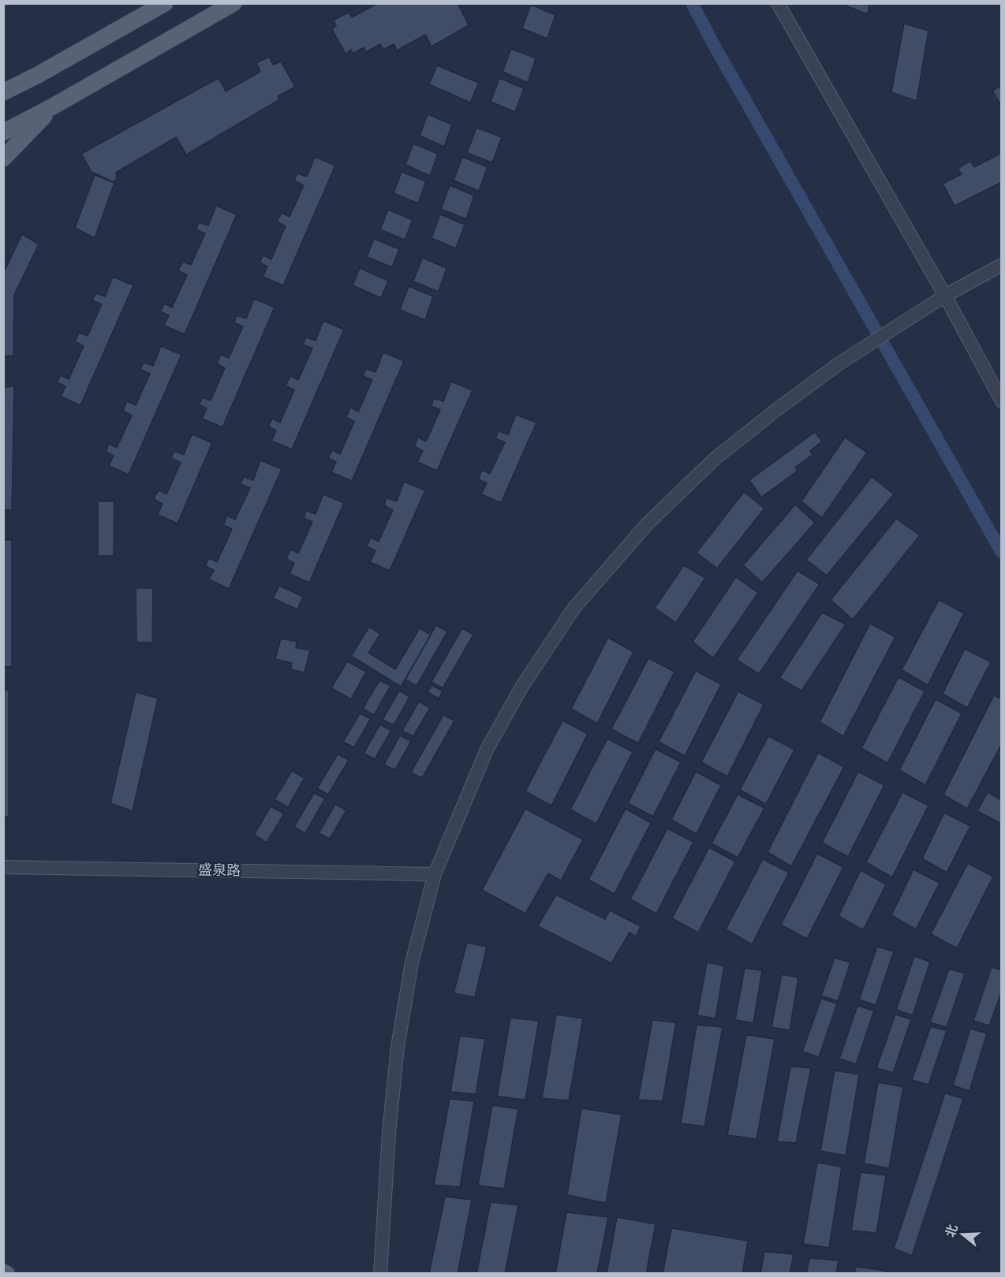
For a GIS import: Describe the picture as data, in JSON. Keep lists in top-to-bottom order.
{
  "streets": {
    "street": ["盛泉路"]
  },
  "north": "left"
}
